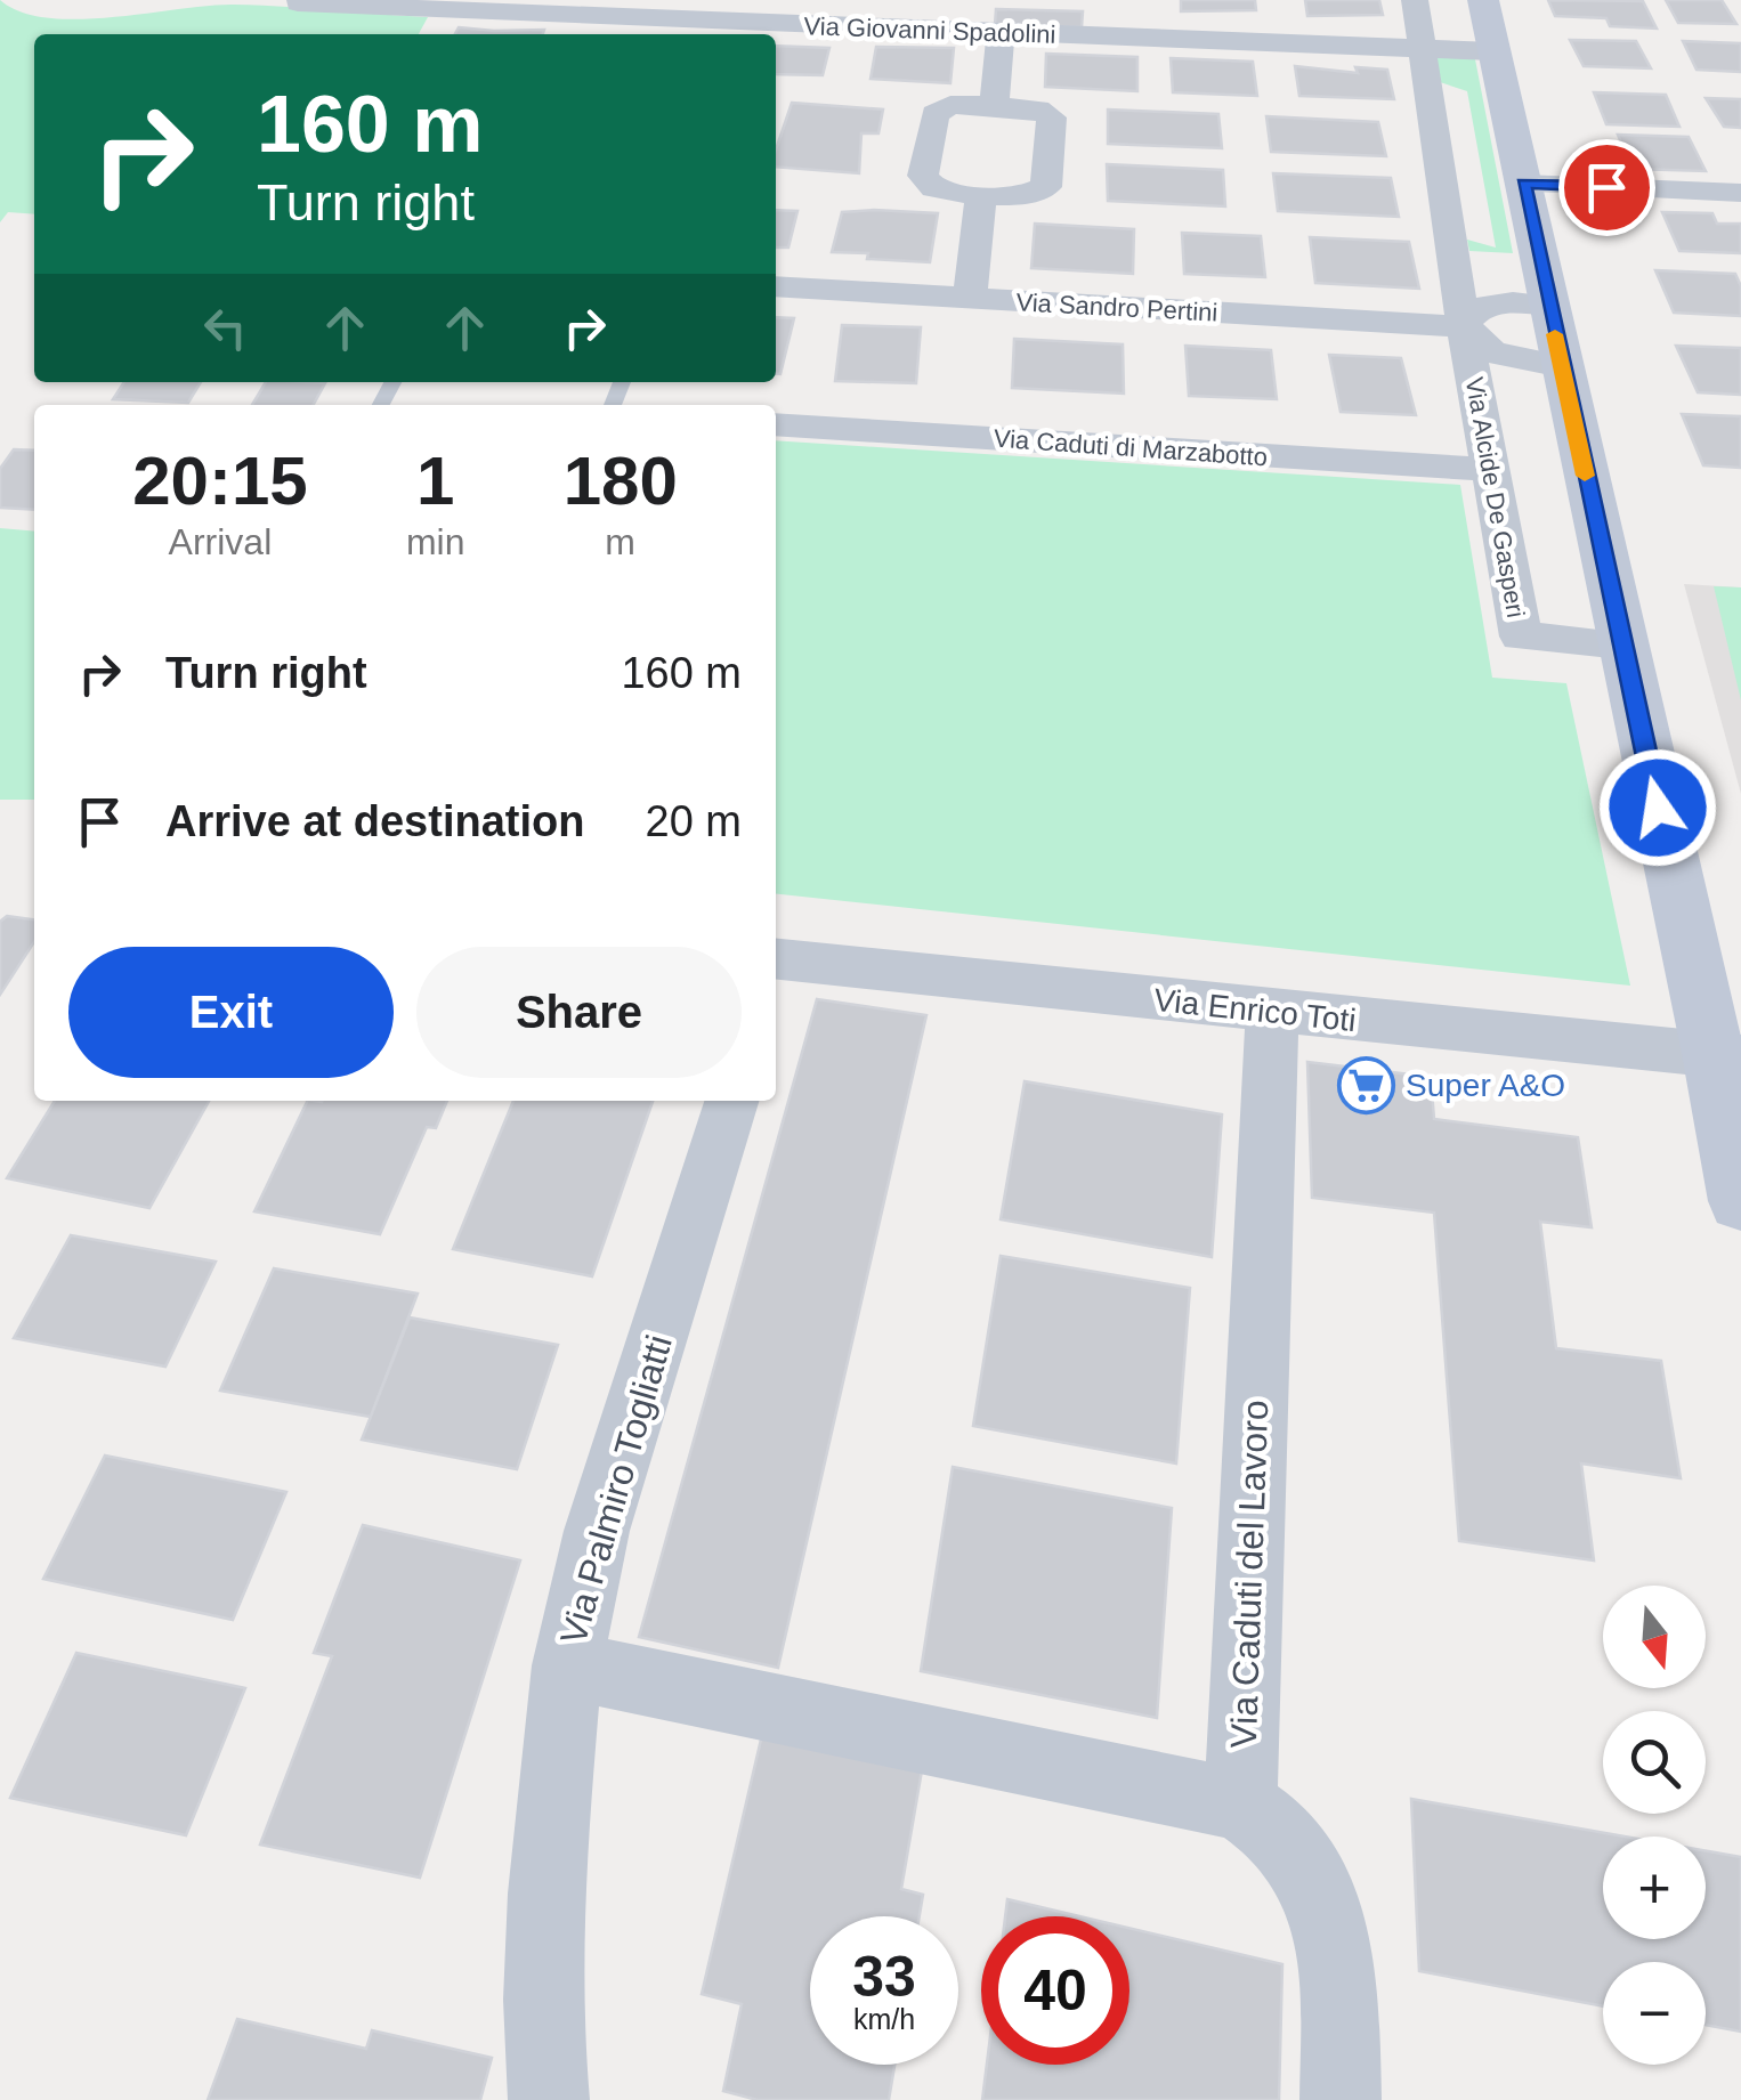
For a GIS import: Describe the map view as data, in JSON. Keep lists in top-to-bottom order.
{
  "streets": {
    "street": [
      "Via Giovanni Spadolini",
      "Via Sandro Pertini",
      "Via Caduti di Marzabotto",
      "Via Alcide De Gasperi",
      "Via Enrico Toti",
      "Via Palmiro Togliatti",
      "Via Caduti del Lavoro"
    ]
  },
  "crossings": [
    ["Via Giovanni Spadolini", "Via Alcide De Gasperi"],
    ["Via Sandro Pertini", "Via Alcide De Gasperi"],
    ["Via Caduti di Marzabotto", "Via Alcide De Gasperi"],
    ["Via Enrico Toti", "Via Caduti del Lavoro"]
  ],
  "places": {
    "supermarket": ["Super A&O"]
  },
  "north": "bottom",
  "page": {
    "turn": ["160 m", "Turn right"],
    "eta": [
      "20:15",
      "Arrival",
      "1",
      "min",
      "180",
      "m"
    ],
    "list": [
      {
        "name": "Turn right",
        "value": "160 m"
      },
      {
        "name": "Arrive at destination",
        "value": "20 m"
      }
    ],
    "buttons": ["Exit", "Share"],
    "map_buttons": ["+", "−"],
    "speed": "33 km/h",
    "limit": "40"
  }
}
